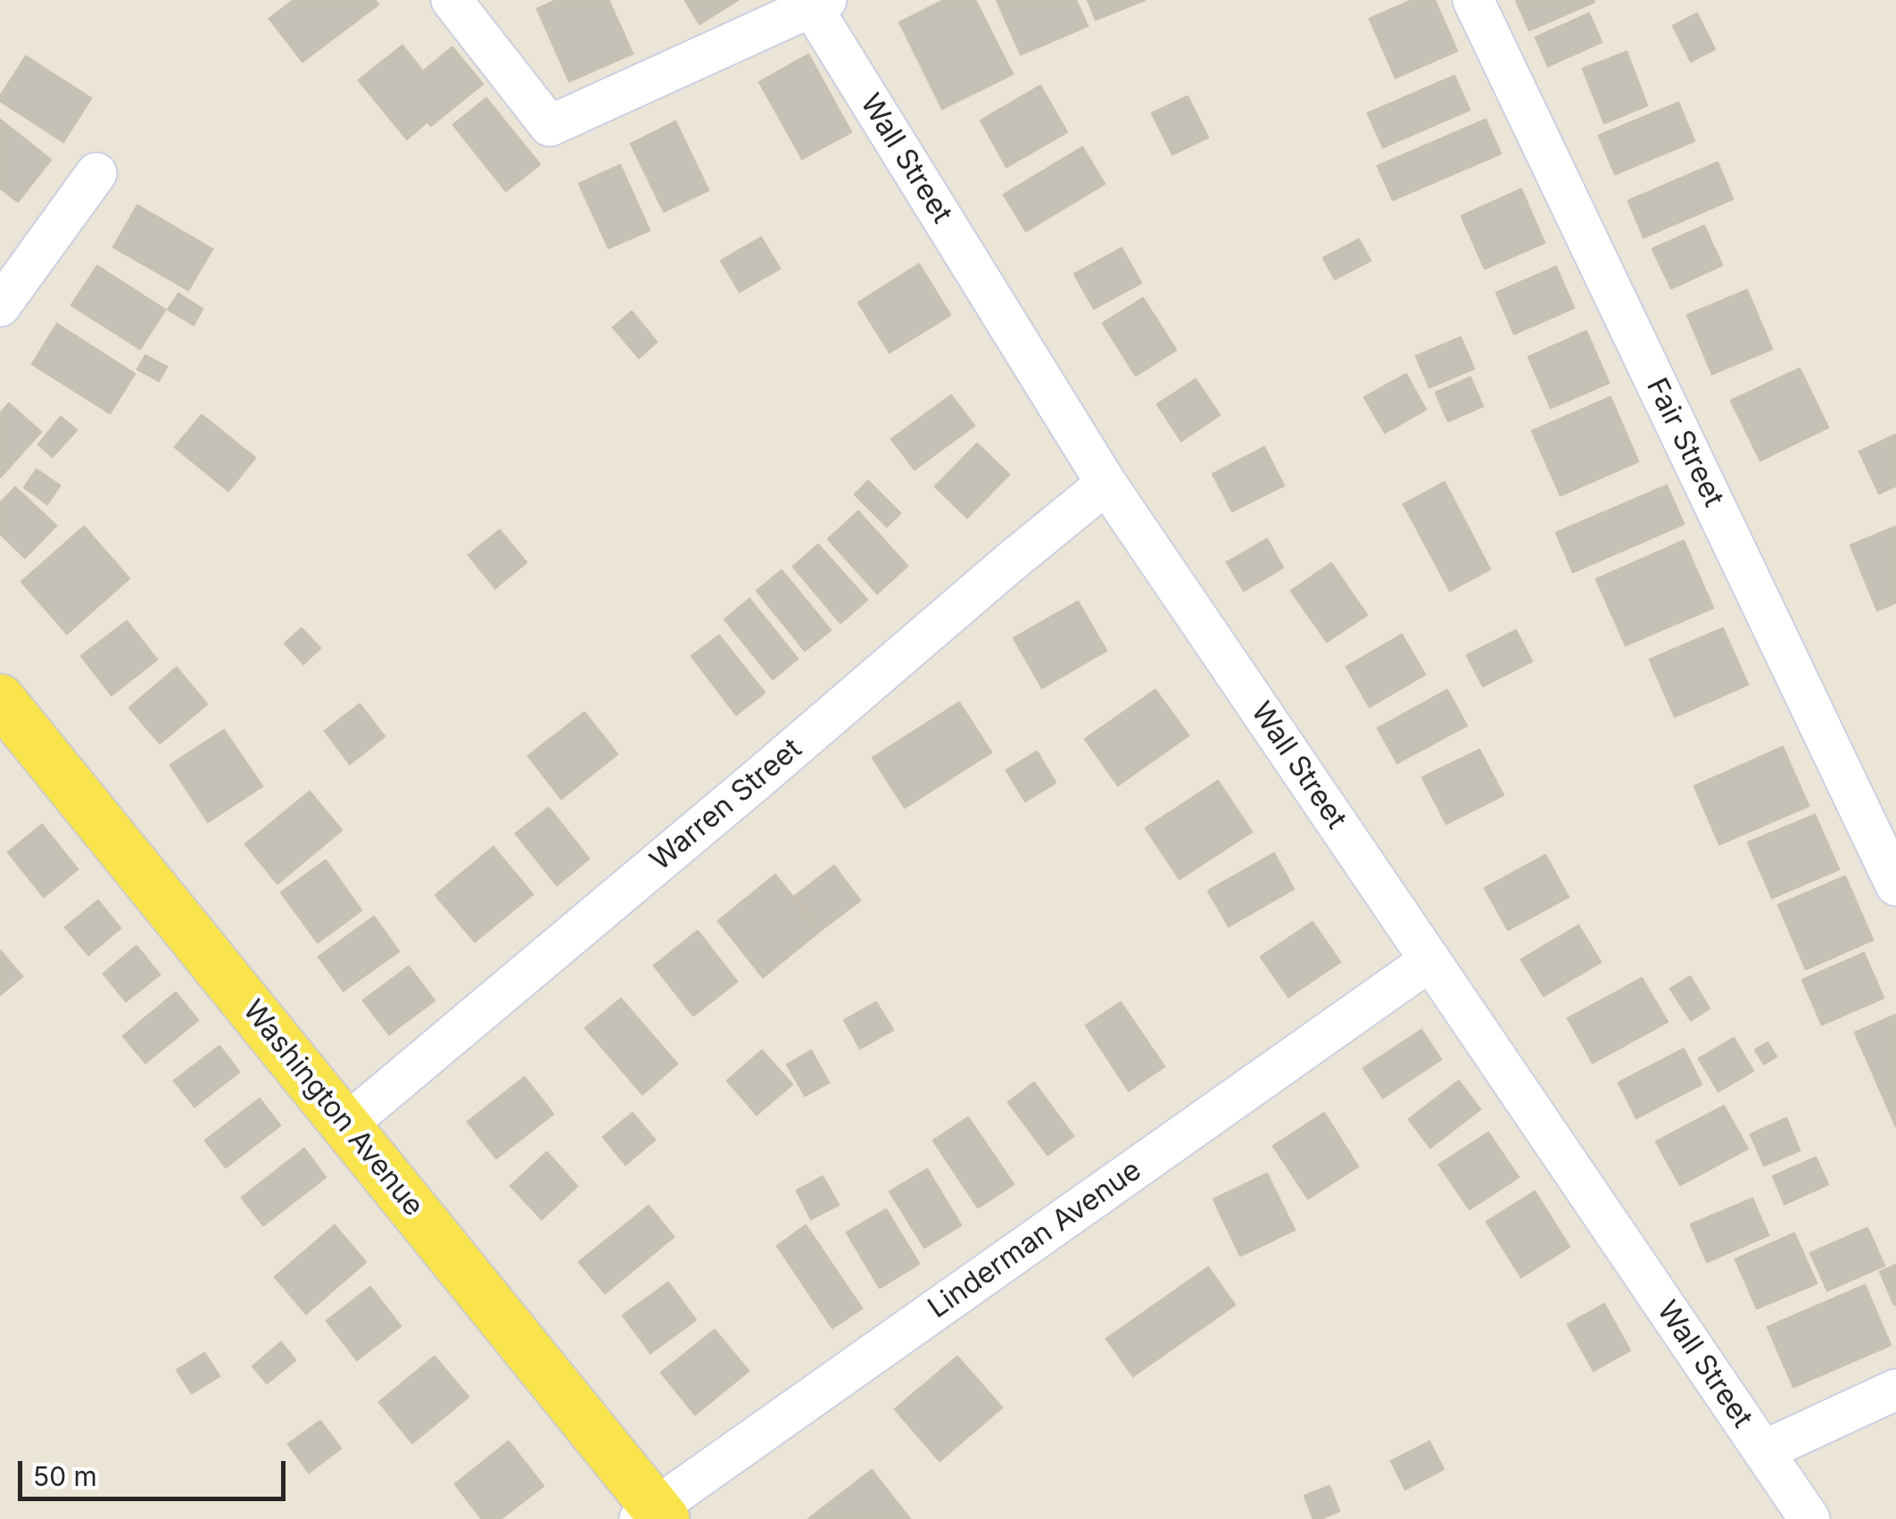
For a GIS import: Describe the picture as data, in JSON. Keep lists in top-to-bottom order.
{
  "streets": {
    "main road": ["Washington Avenue"],
    "street": [
      "Wall Street",
      "Fair Street",
      "Warren Street",
      "Linderman Avenue"
    ]
  },
  "crossings": [
    ["Wall Street", "Warren Street"],
    ["Wall Street", "Linderman Avenue"],
    ["Warren Street", "Washington Avenue"],
    ["Washington Avenue", "Linderman Avenue"]
  ],
  "scale_bar": "50 m"
}
